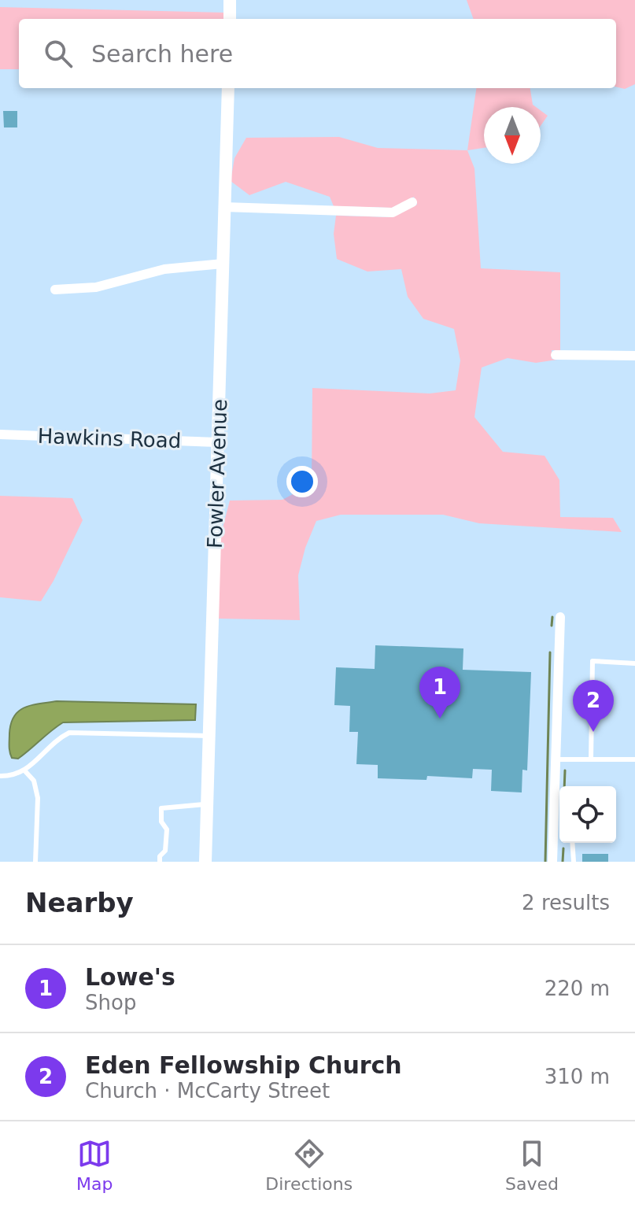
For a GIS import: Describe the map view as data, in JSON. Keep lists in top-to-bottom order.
{
  "streets": {
    "street": ["Hawkins Road", "Fowler Avenue"]
  },
  "crossings": [
    ["Hawkins Road", "Fowler Avenue"]
  ],
  "north": "bottom",
  "page": {
    "search": "Search here",
    "pins": ["1", "2"],
    "heading": ["Nearby", "2 results"],
    "list": [
      {
        "mark": "1",
        "name": "Lowe's",
        "note": "Shop",
        "value": "220 m"
      },
      {
        "mark": "2",
        "name": "Eden Fellowship Church",
        "note": "Church · McCarty Street",
        "value": "310 m"
      }
    ],
    "nav": ["Map", "Directions", "Saved"]
  }
}
